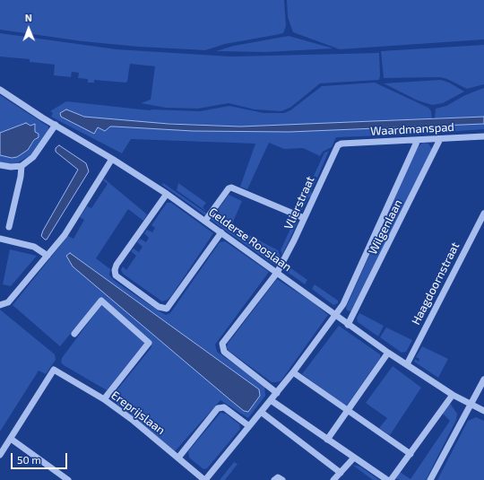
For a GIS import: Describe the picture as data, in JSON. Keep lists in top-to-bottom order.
{
  "streets": {
    "street": [
      "Waardmanspad",
      "Vlierstraat",
      "Wilgenlaan",
      "Gelderse Rooslaan",
      "Haagdoornstraat",
      "Ereprijslaan"
    ]
  },
  "crossings": [
    ["Waardmanspad", "Vlierstraat"],
    ["Waardmanspad", "Wilgenlaan"],
    ["Vlierstraat", "Wilgenlaan"],
    ["Vlierstraat", "Gelderse Rooslaan"],
    ["Wilgenlaan", "Gelderse Rooslaan"],
    ["Wilgenlaan", "Ereprijslaan"],
    ["Gelderse Rooslaan", "Haagdoornstraat"]
  ],
  "scale_bar": "50 m",
  "north": "top"
}
